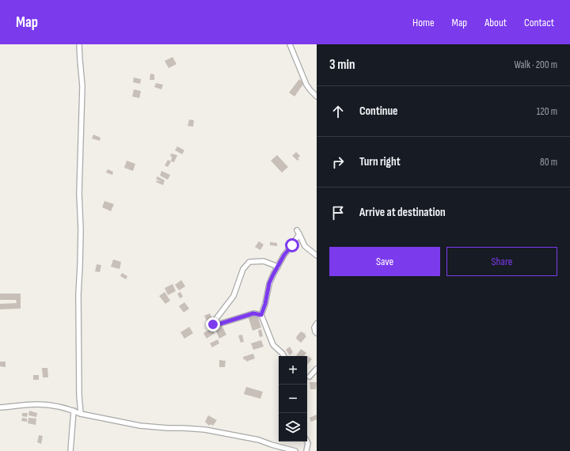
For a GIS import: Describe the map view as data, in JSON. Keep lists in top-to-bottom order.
{
  "page": {
    "header": "Map",
    "nav": [
      "Home",
      "Map",
      "About",
      "Contact"
    ],
    "heading": ["3 min", "Walk · 200 m"],
    "list": [
      ["Continue", "120 m"],
      ["Turn right", "80 m"],
      "Arrive at destination"
    ],
    "buttons": ["Save", "Share"],
    "map_buttons": ["+", "−"]
  }
}
